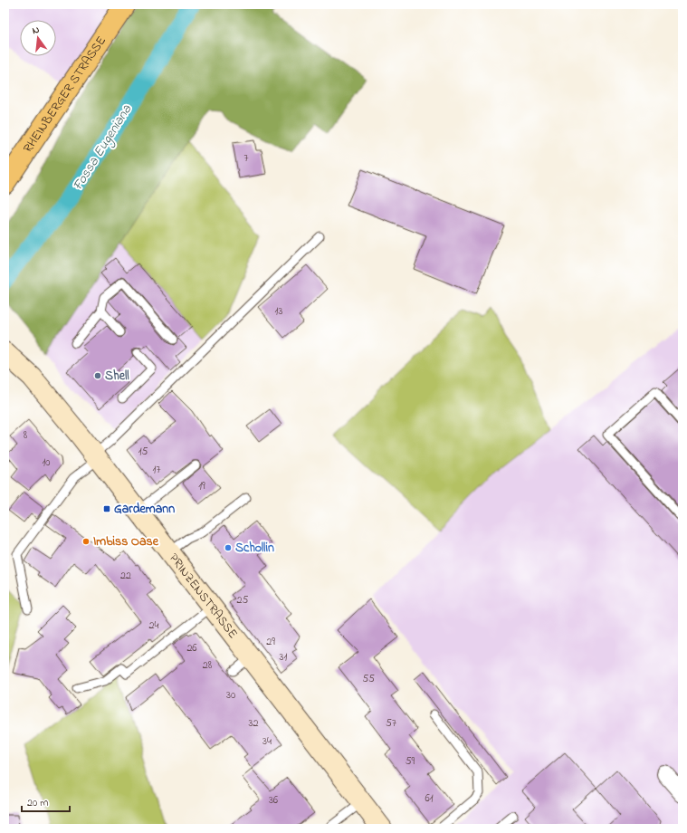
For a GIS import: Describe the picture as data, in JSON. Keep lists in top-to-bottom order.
{
  "streets": {
    "main road": ["RHEINBERGER STRASSE", "PRINZENSTRASSE"]
  },
  "water": ["Fossa Eugeniana"],
  "places": {
    "other": ["Shell", "Imbiss Oase", "Schollin"],
    "transit": ["Gardemann"]
  },
  "house_numbers": [
    "7",
    "13",
    "8",
    "15",
    "10",
    "17",
    "19",
    "22",
    "25",
    "24",
    "29",
    "26",
    "31",
    "28",
    "55",
    "30",
    "32",
    "57",
    "34",
    "59",
    "61",
    "36"
  ],
  "scale_bar": "20 m",
  "north": "top"
}
